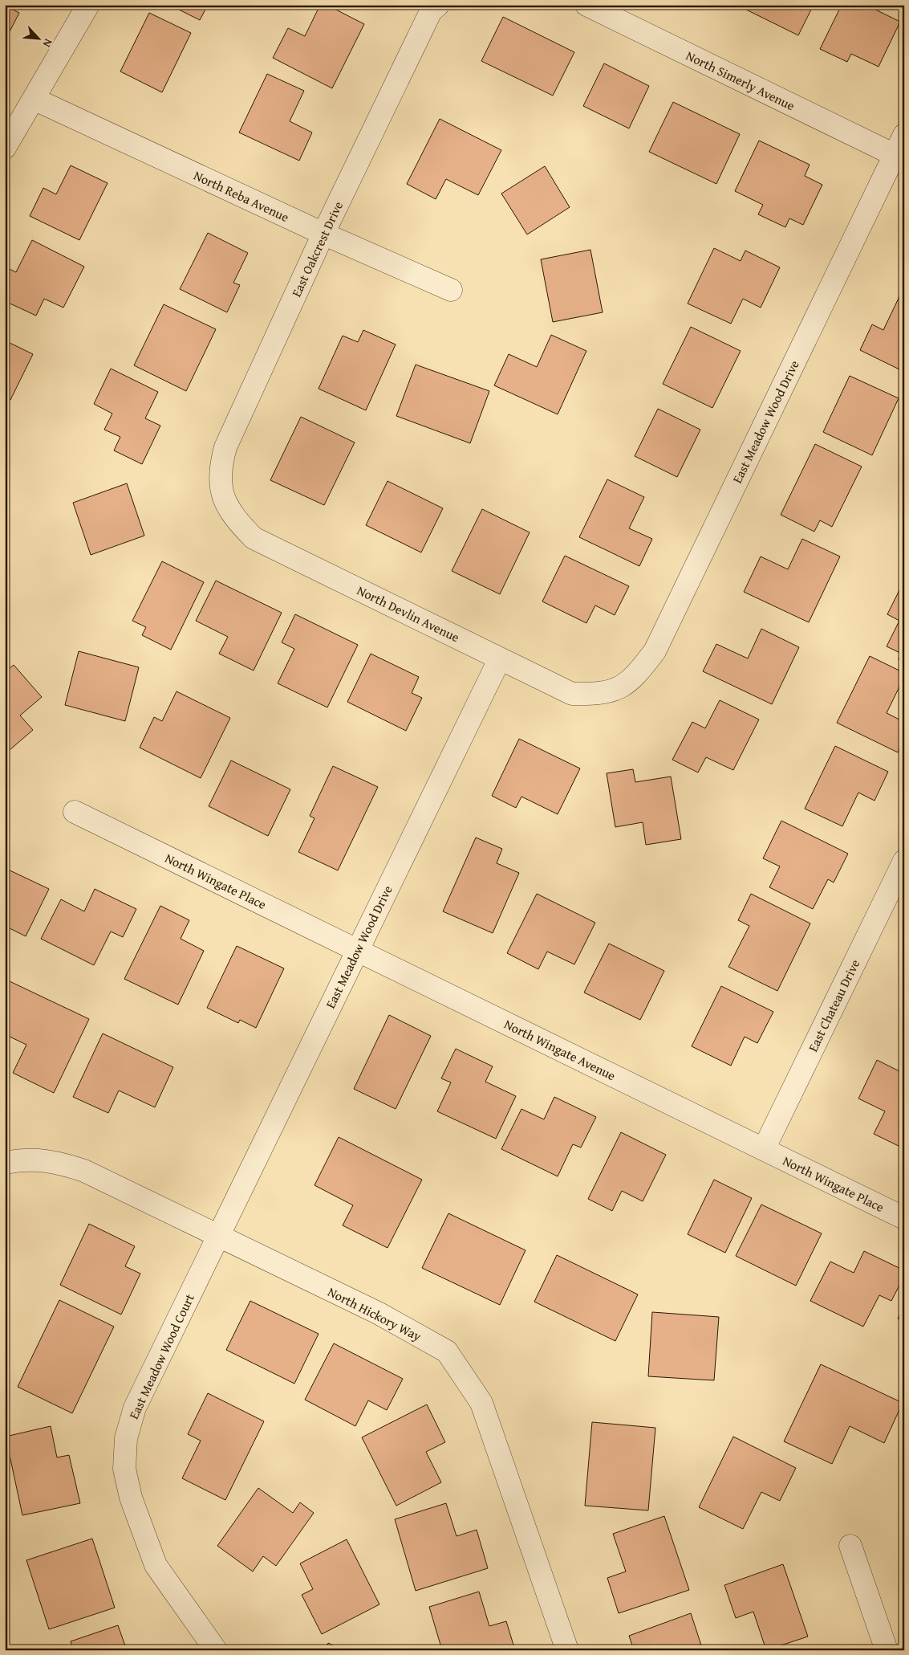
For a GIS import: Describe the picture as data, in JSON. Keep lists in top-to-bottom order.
{
  "streets": {
    "street": [
      "North Simerly Avenue",
      "North Reba Avenue",
      "East Oakcrest Drive",
      "East Meadow Wood Drive",
      "North Devlin Avenue",
      "North Wingate Place",
      "East Chateau Drive",
      "North Wingate Avenue",
      "North Hickory Way",
      "East Meadow Wood Court"
    ]
  },
  "crossings": [
    ["North Simerly Avenue", "East Meadow Wood Drive"],
    ["North Reba Avenue", "East Oakcrest Drive"],
    ["East Oakcrest Drive", "North Devlin Avenue"],
    ["East Meadow Wood Drive", "North Devlin Avenue"],
    ["East Meadow Wood Drive", "North Wingate Place"],
    ["East Meadow Wood Drive", "North Wingate Avenue"],
    ["East Meadow Wood Drive", "North Hickory Way"],
    ["East Meadow Wood Drive", "East Meadow Wood Court"],
    ["North Wingate Place", "East Chateau Drive"],
    ["North Wingate Place", "North Wingate Avenue"],
    ["East Chateau Drive", "North Wingate Avenue"],
    ["North Hickory Way", "East Meadow Wood Court"]
  ],
  "north": "bottom right"
}
